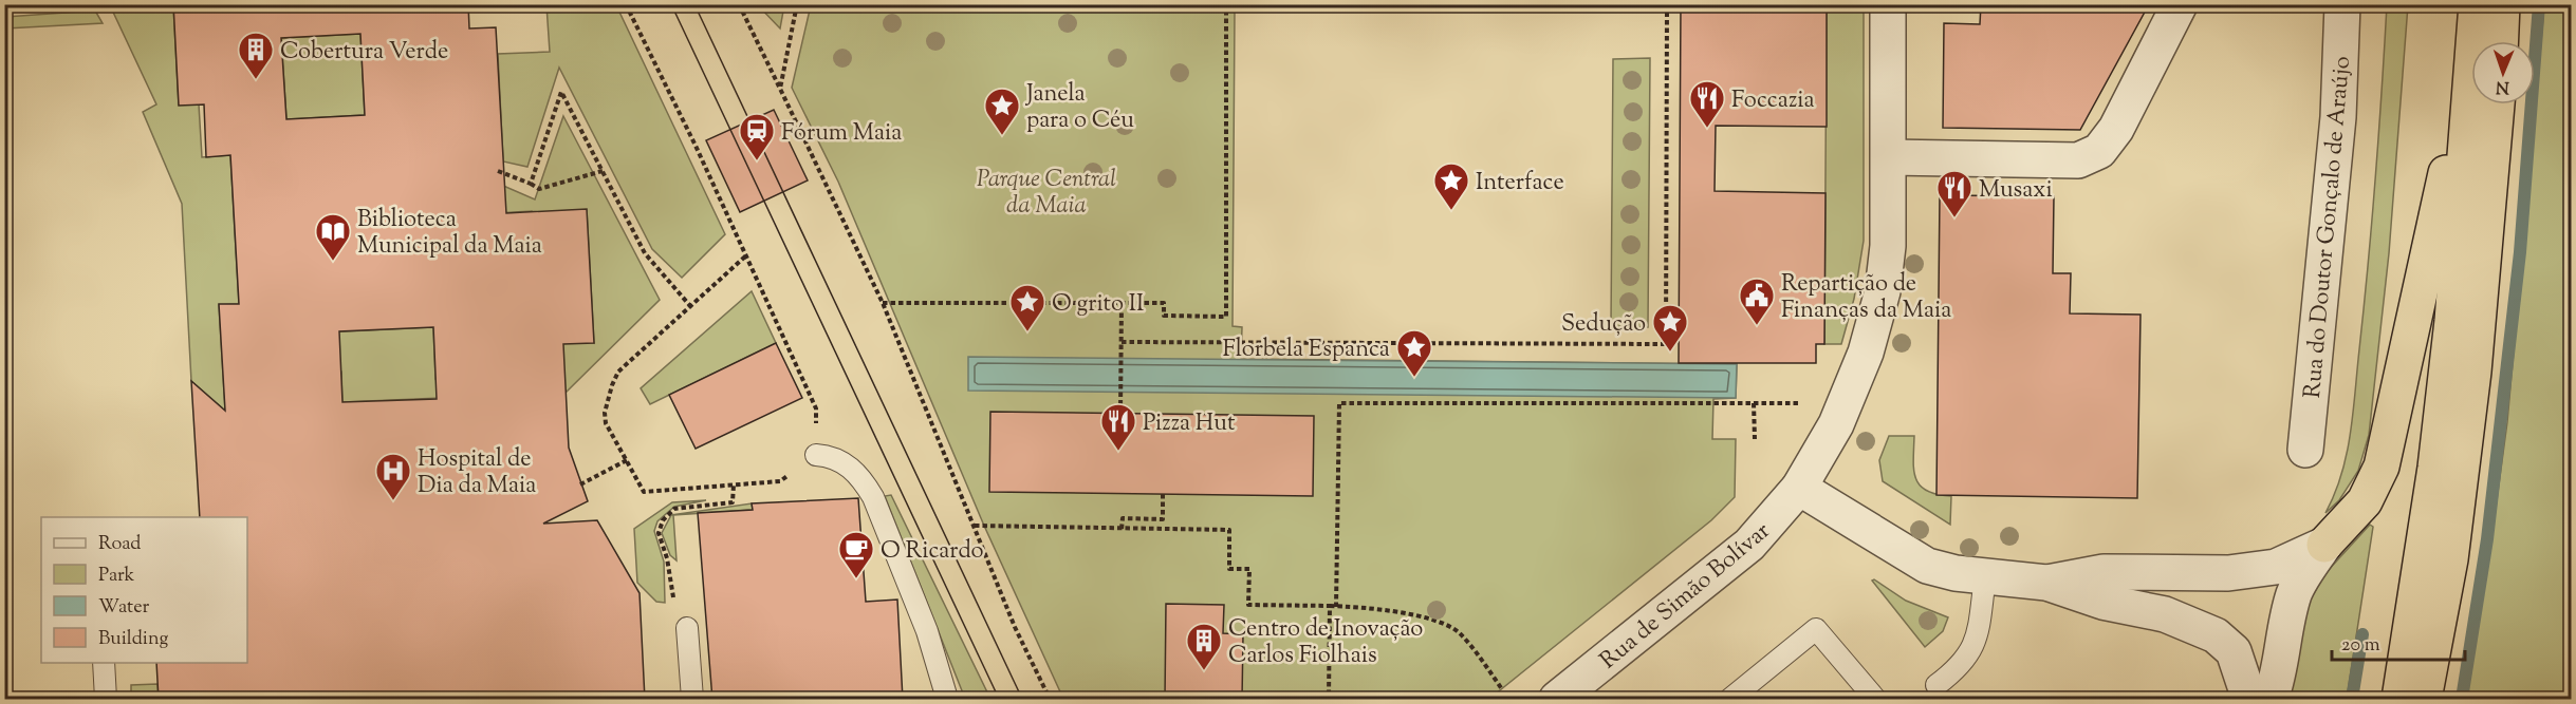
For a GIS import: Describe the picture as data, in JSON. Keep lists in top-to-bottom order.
{
  "streets": {
    "street": ["Rua do Doutor Gonçalo de Araújo", "Rua de Simão Bolívar"]
  },
  "parks": ["Parque Central da Maia"],
  "places": {
    "building": ["Cobertura Verde", "Centro de Inovação Carlos Fiolhais"],
    "restaurant": ["Foccazia", "Musaxi", "Pizza Hut"],
    "place": [
      "Janela para o Céu",
      "Interface",
      "O grito II",
      "Sedução",
      "Florbela Espanca"
    ],
    "station": ["Fórum Maia"],
    "library": ["Biblioteca Municipal da Maia"],
    "public building": ["Repartição de Finanças da Maia"],
    "hospital": ["Hospital de Dia da Maia"],
    "cafe": ["O Ricardo"]
  },
  "legend": [
    "Road",
    "Park",
    "Water",
    "Building"
  ],
  "scale_bar": "20 m",
  "north": "bottom"
}
